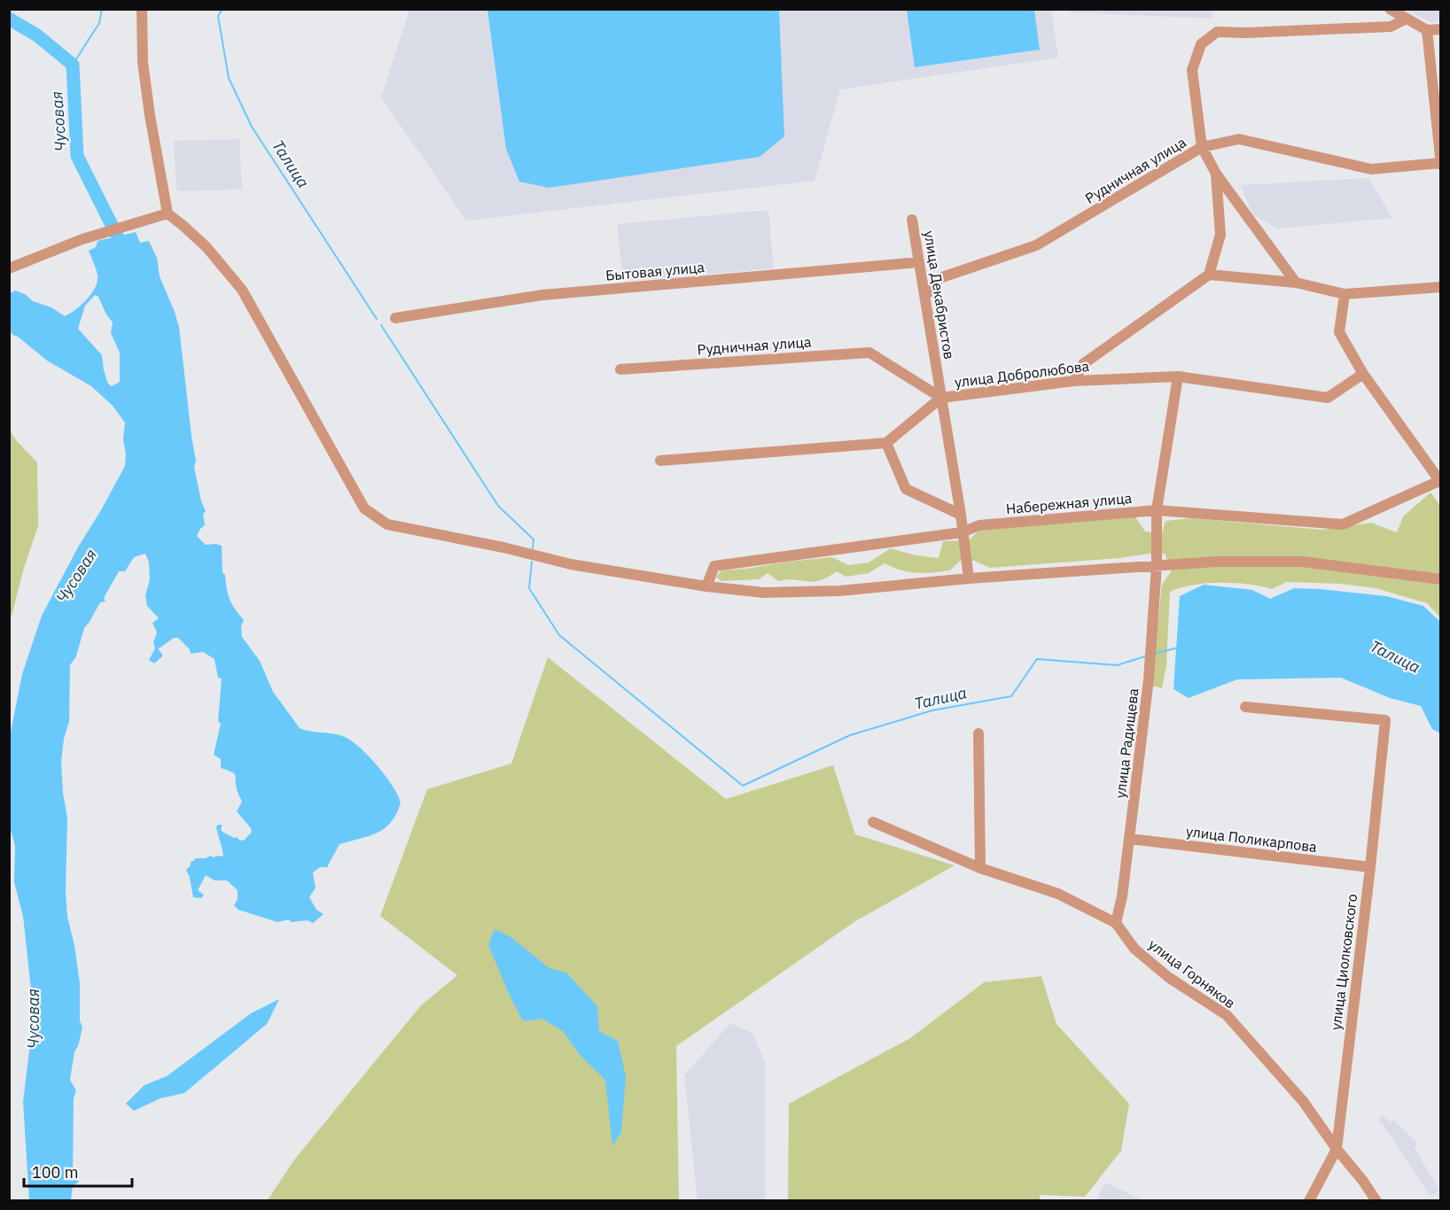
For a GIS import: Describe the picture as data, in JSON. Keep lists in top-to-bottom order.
{
  "streets": {
    "street": [
      "Рудничная улица",
      "Бытовая улица",
      "улица Декабристов",
      "улица Добролюбова",
      "Набережная улица",
      "улица Радищева",
      "улица Поликарпова",
      "улица Циолковского",
      "улица Горняков"
    ]
  },
  "crossings": [
    ["Рудничная улица", "улица Декабристов"],
    ["Рудничная улица", "улица Добролюбова"],
    ["Бытовая улица", "улица Декабристов"],
    ["улица Декабристов", "улица Добролюбова"],
    ["улица Декабристов", "Набережная улица"],
    ["улица Добролюбова", "улица Радищева"],
    ["Набережная улица", "улица Радищева"],
    ["улица Радищева", "улица Поликарпова"],
    ["улица Радищева", "улица Горняков"],
    ["улица Поликарпова", "улица Циолковского"],
    ["улица Циолковского", "улица Горняков"]
  ],
  "water": ["Чусовая", "Талица"],
  "scale_bar": "100 m"
}
